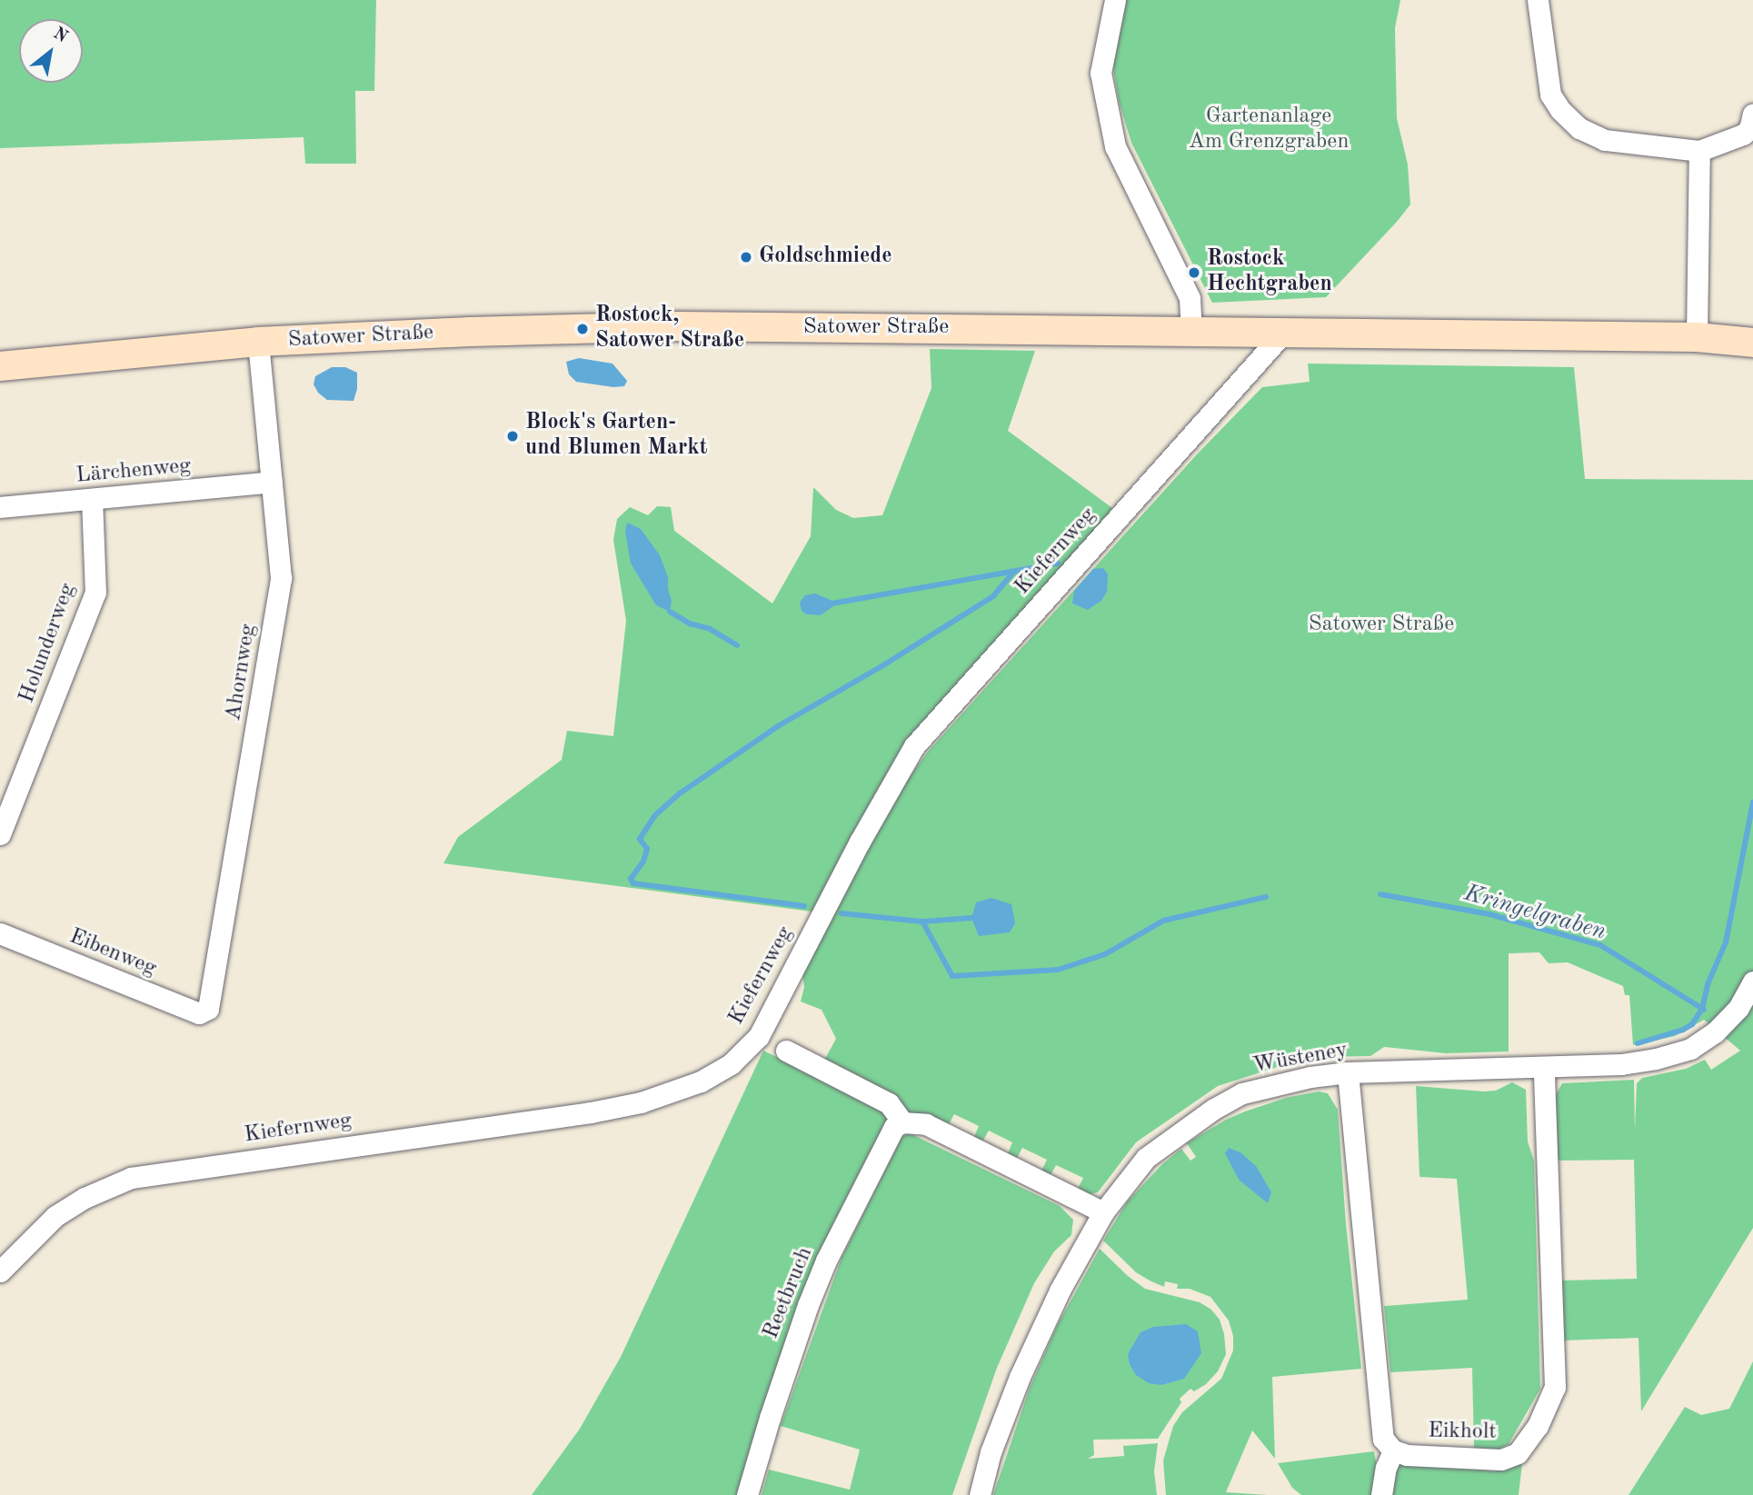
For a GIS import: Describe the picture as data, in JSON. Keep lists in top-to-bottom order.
{
  "streets": {
    "main road": ["Satower Straße"],
    "street": [
      "Lärchenweg",
      "Kiefernweg",
      "Holunderweg",
      "Ahornweg",
      "Eibenweg",
      "Wüsteney",
      "Reetbruch",
      "Eikholt"
    ]
  },
  "crossings": [
    ["Satower Straße", "Kiefernweg"],
    ["Satower Straße", "Ahornweg"],
    ["Lärchenweg", "Holunderweg"],
    ["Lärchenweg", "Ahornweg"],
    ["Ahornweg", "Eibenweg"],
    ["Wüsteney", "Eikholt"]
  ],
  "water": ["Kringelgraben"],
  "parks": ["Gartenanlage Am Grenzgraben", "Satower Straße"],
  "places": [
    "Goldschmiede",
    "Rostock Hechtgraben",
    "Rostock, Satower Straße",
    "Block's Garten- und Blumen Markt"
  ],
  "north": "top right"
}
